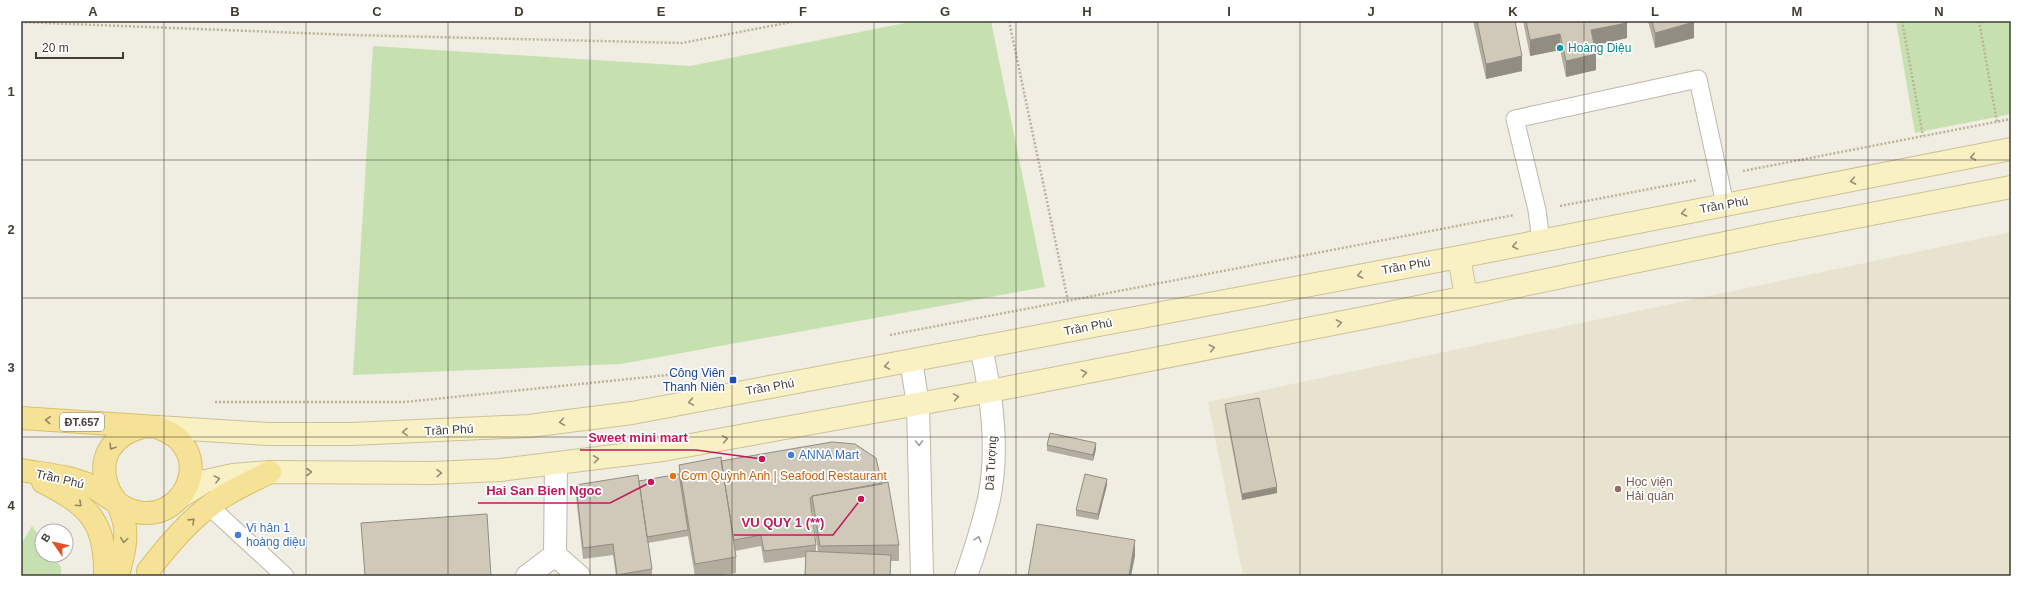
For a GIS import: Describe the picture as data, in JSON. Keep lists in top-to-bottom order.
{
  "streets": {
    "main road": ["Trần Phú", "ĐT.657"],
    "street": ["Dã Tượng"]
  },
  "crossings": [
    ["Trần Phú", "ĐT.657"],
    ["Trần Phú", "Dã Tượng"],
    ["ĐT.657", "Dã Tượng"]
  ],
  "places": {
    "other": [
      "Hoàng Diệu",
      "ANNA Mart",
      "Sweet mini mart",
      "Cơm Quỳnh Anh | Seafood Restaurant",
      "Hai San Bien Ngoc",
      "Học viện Hải quân",
      "VU QUY 1 (**)",
      "Vi hân 1 hoàng diệu"
    ],
    "transit": ["Công Viên Thanh Niên"]
  },
  "scale_bar": "20 m",
  "north": "top left",
  "grid": {
    "columns": [
      "A",
      "B",
      "C",
      "D",
      "E",
      "F",
      "G",
      "H",
      "I",
      "J",
      "K",
      "L",
      "M",
      "N"
    ],
    "rows": [
      "1",
      "2",
      "3",
      "4"
    ]
  }
}
